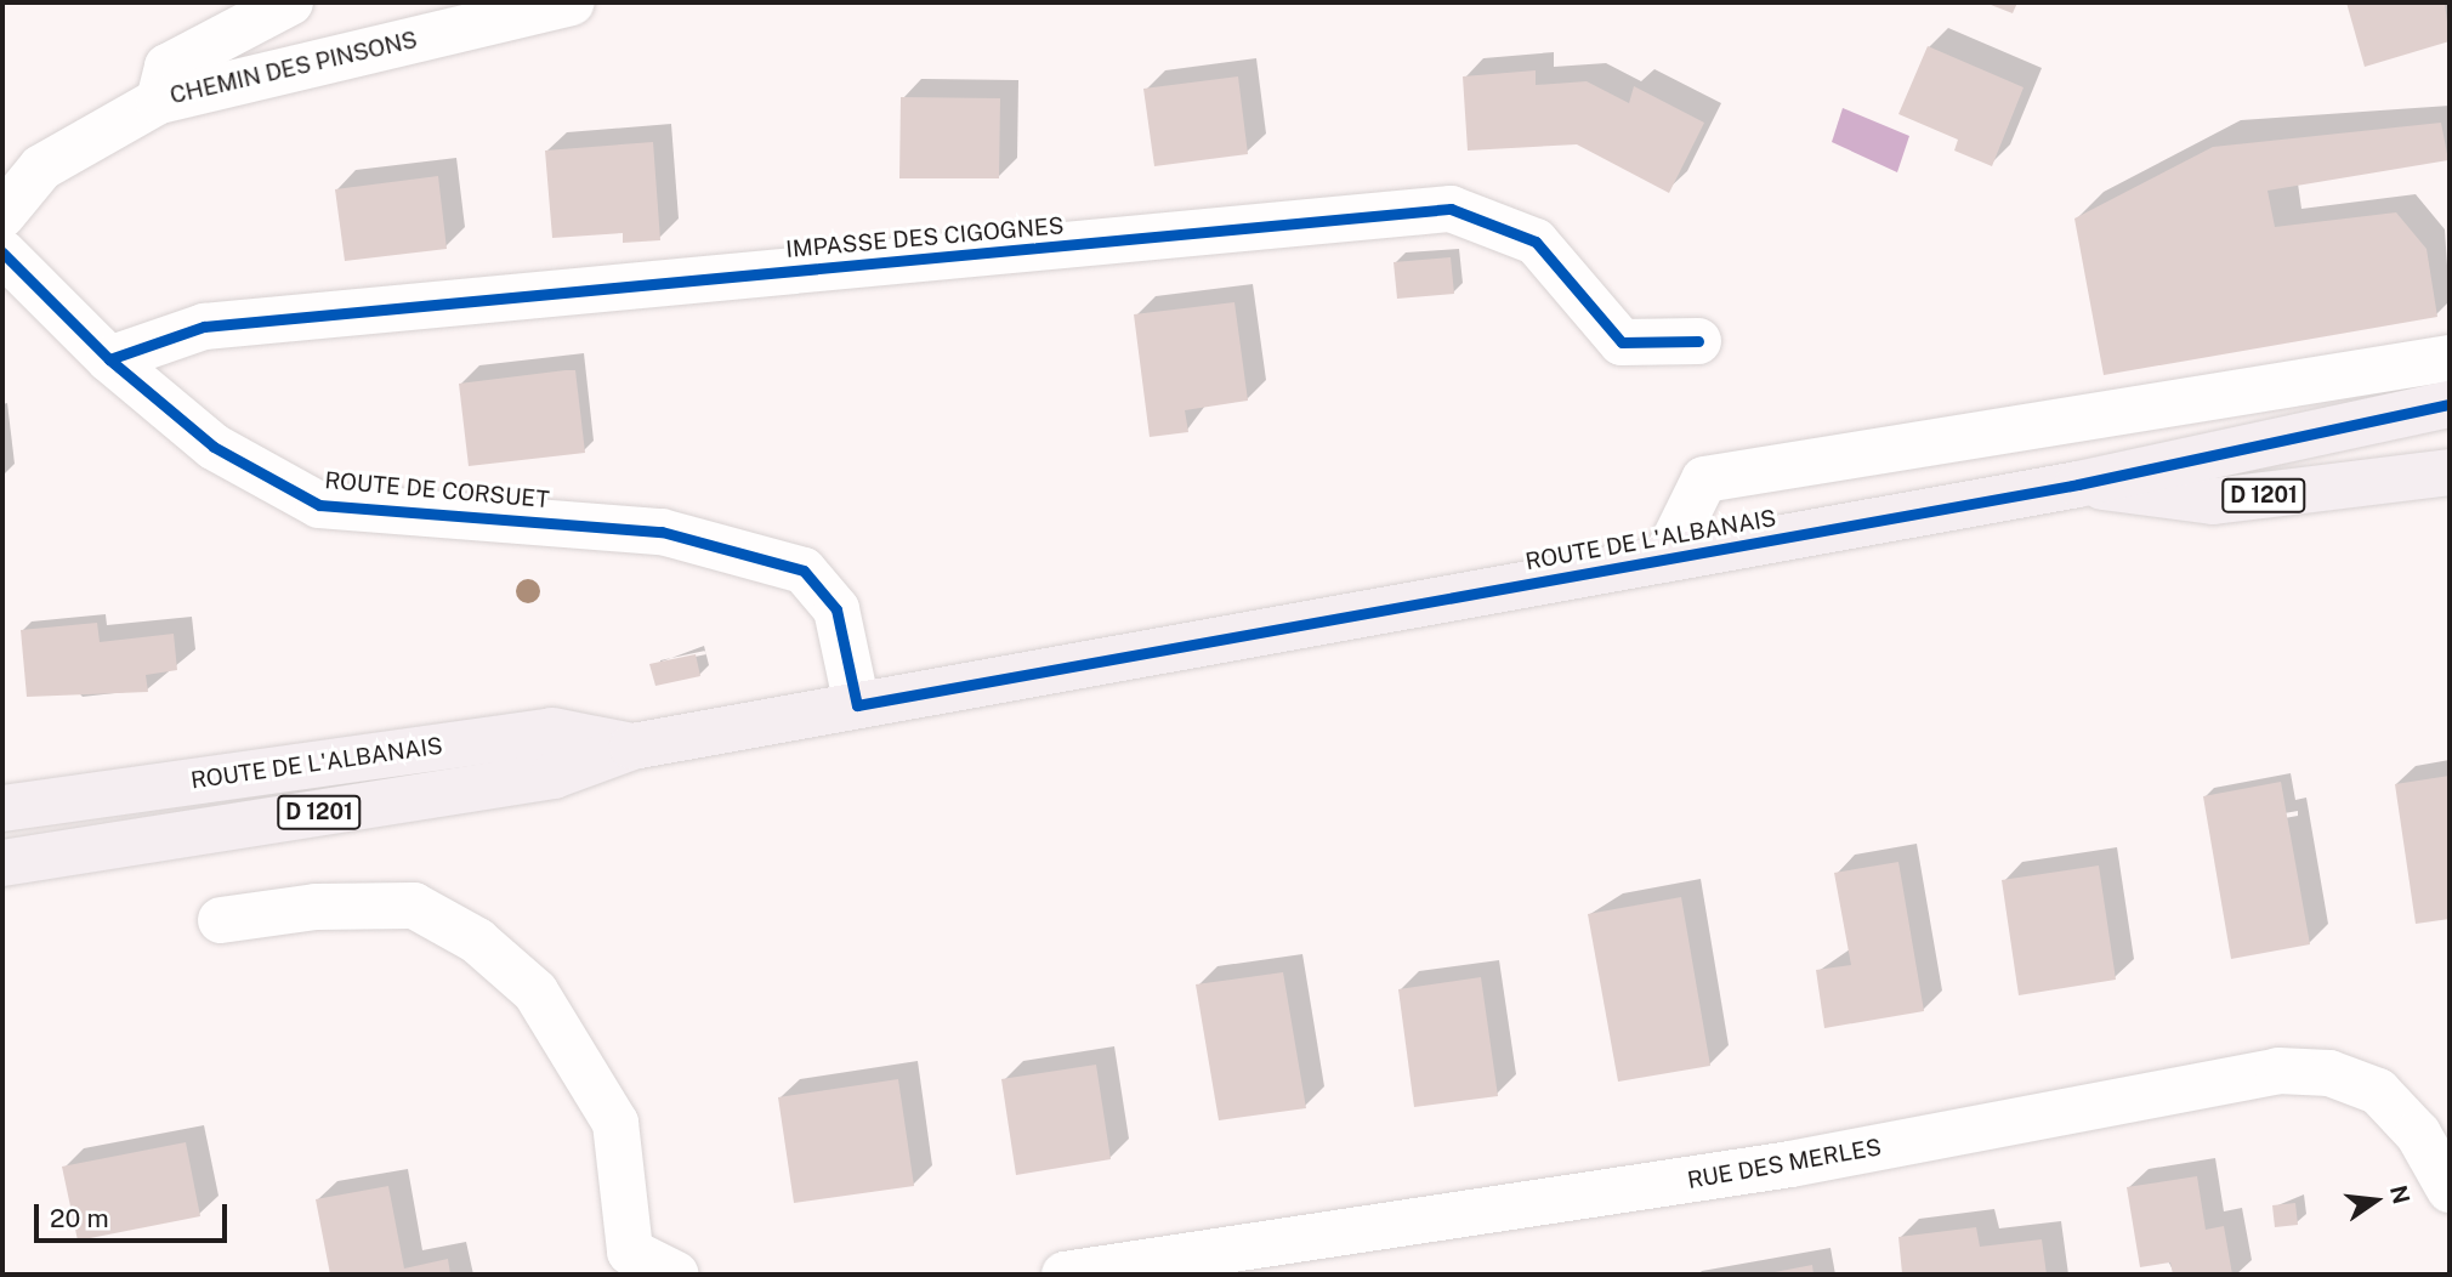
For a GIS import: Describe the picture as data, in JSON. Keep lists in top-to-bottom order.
{
  "streets": {
    "main road": ["D 1201", "ROUTE DE L'ALBANAIS"],
    "street": [
      "CHEMIN DES PINSONS",
      "IMPASSE DES CIGOGNES",
      "ROUTE DE CORSUET",
      "RUE DES MERLES"
    ]
  },
  "crossings": [
    ["IMPASSE DES CIGOGNES", "ROUTE DE CORSUET"],
    ["ROUTE DE CORSUET", "ROUTE DE L'ALBANAIS"]
  ],
  "scale_bar": "20 m",
  "north": "right"
}
